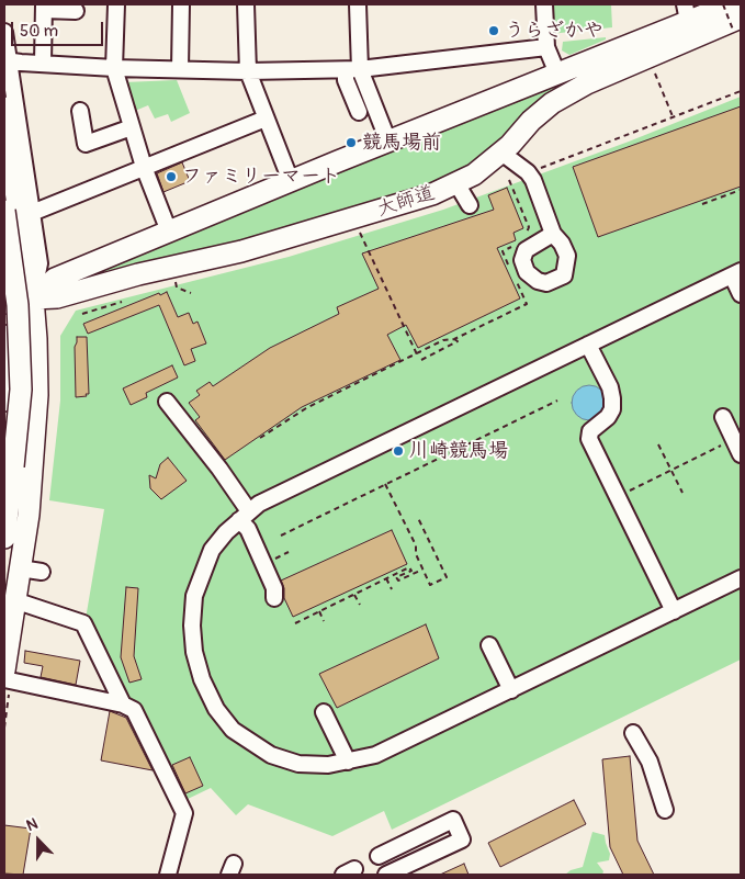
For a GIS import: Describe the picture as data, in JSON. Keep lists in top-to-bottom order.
{
  "streets": {
    "highway": ["大師道"]
  },
  "places": [
    "うらざかや",
    "競馬場前",
    "ファミリーマート",
    "川崎競馬場"
  ],
  "scale_bar": "50 m",
  "north": "top"
}
